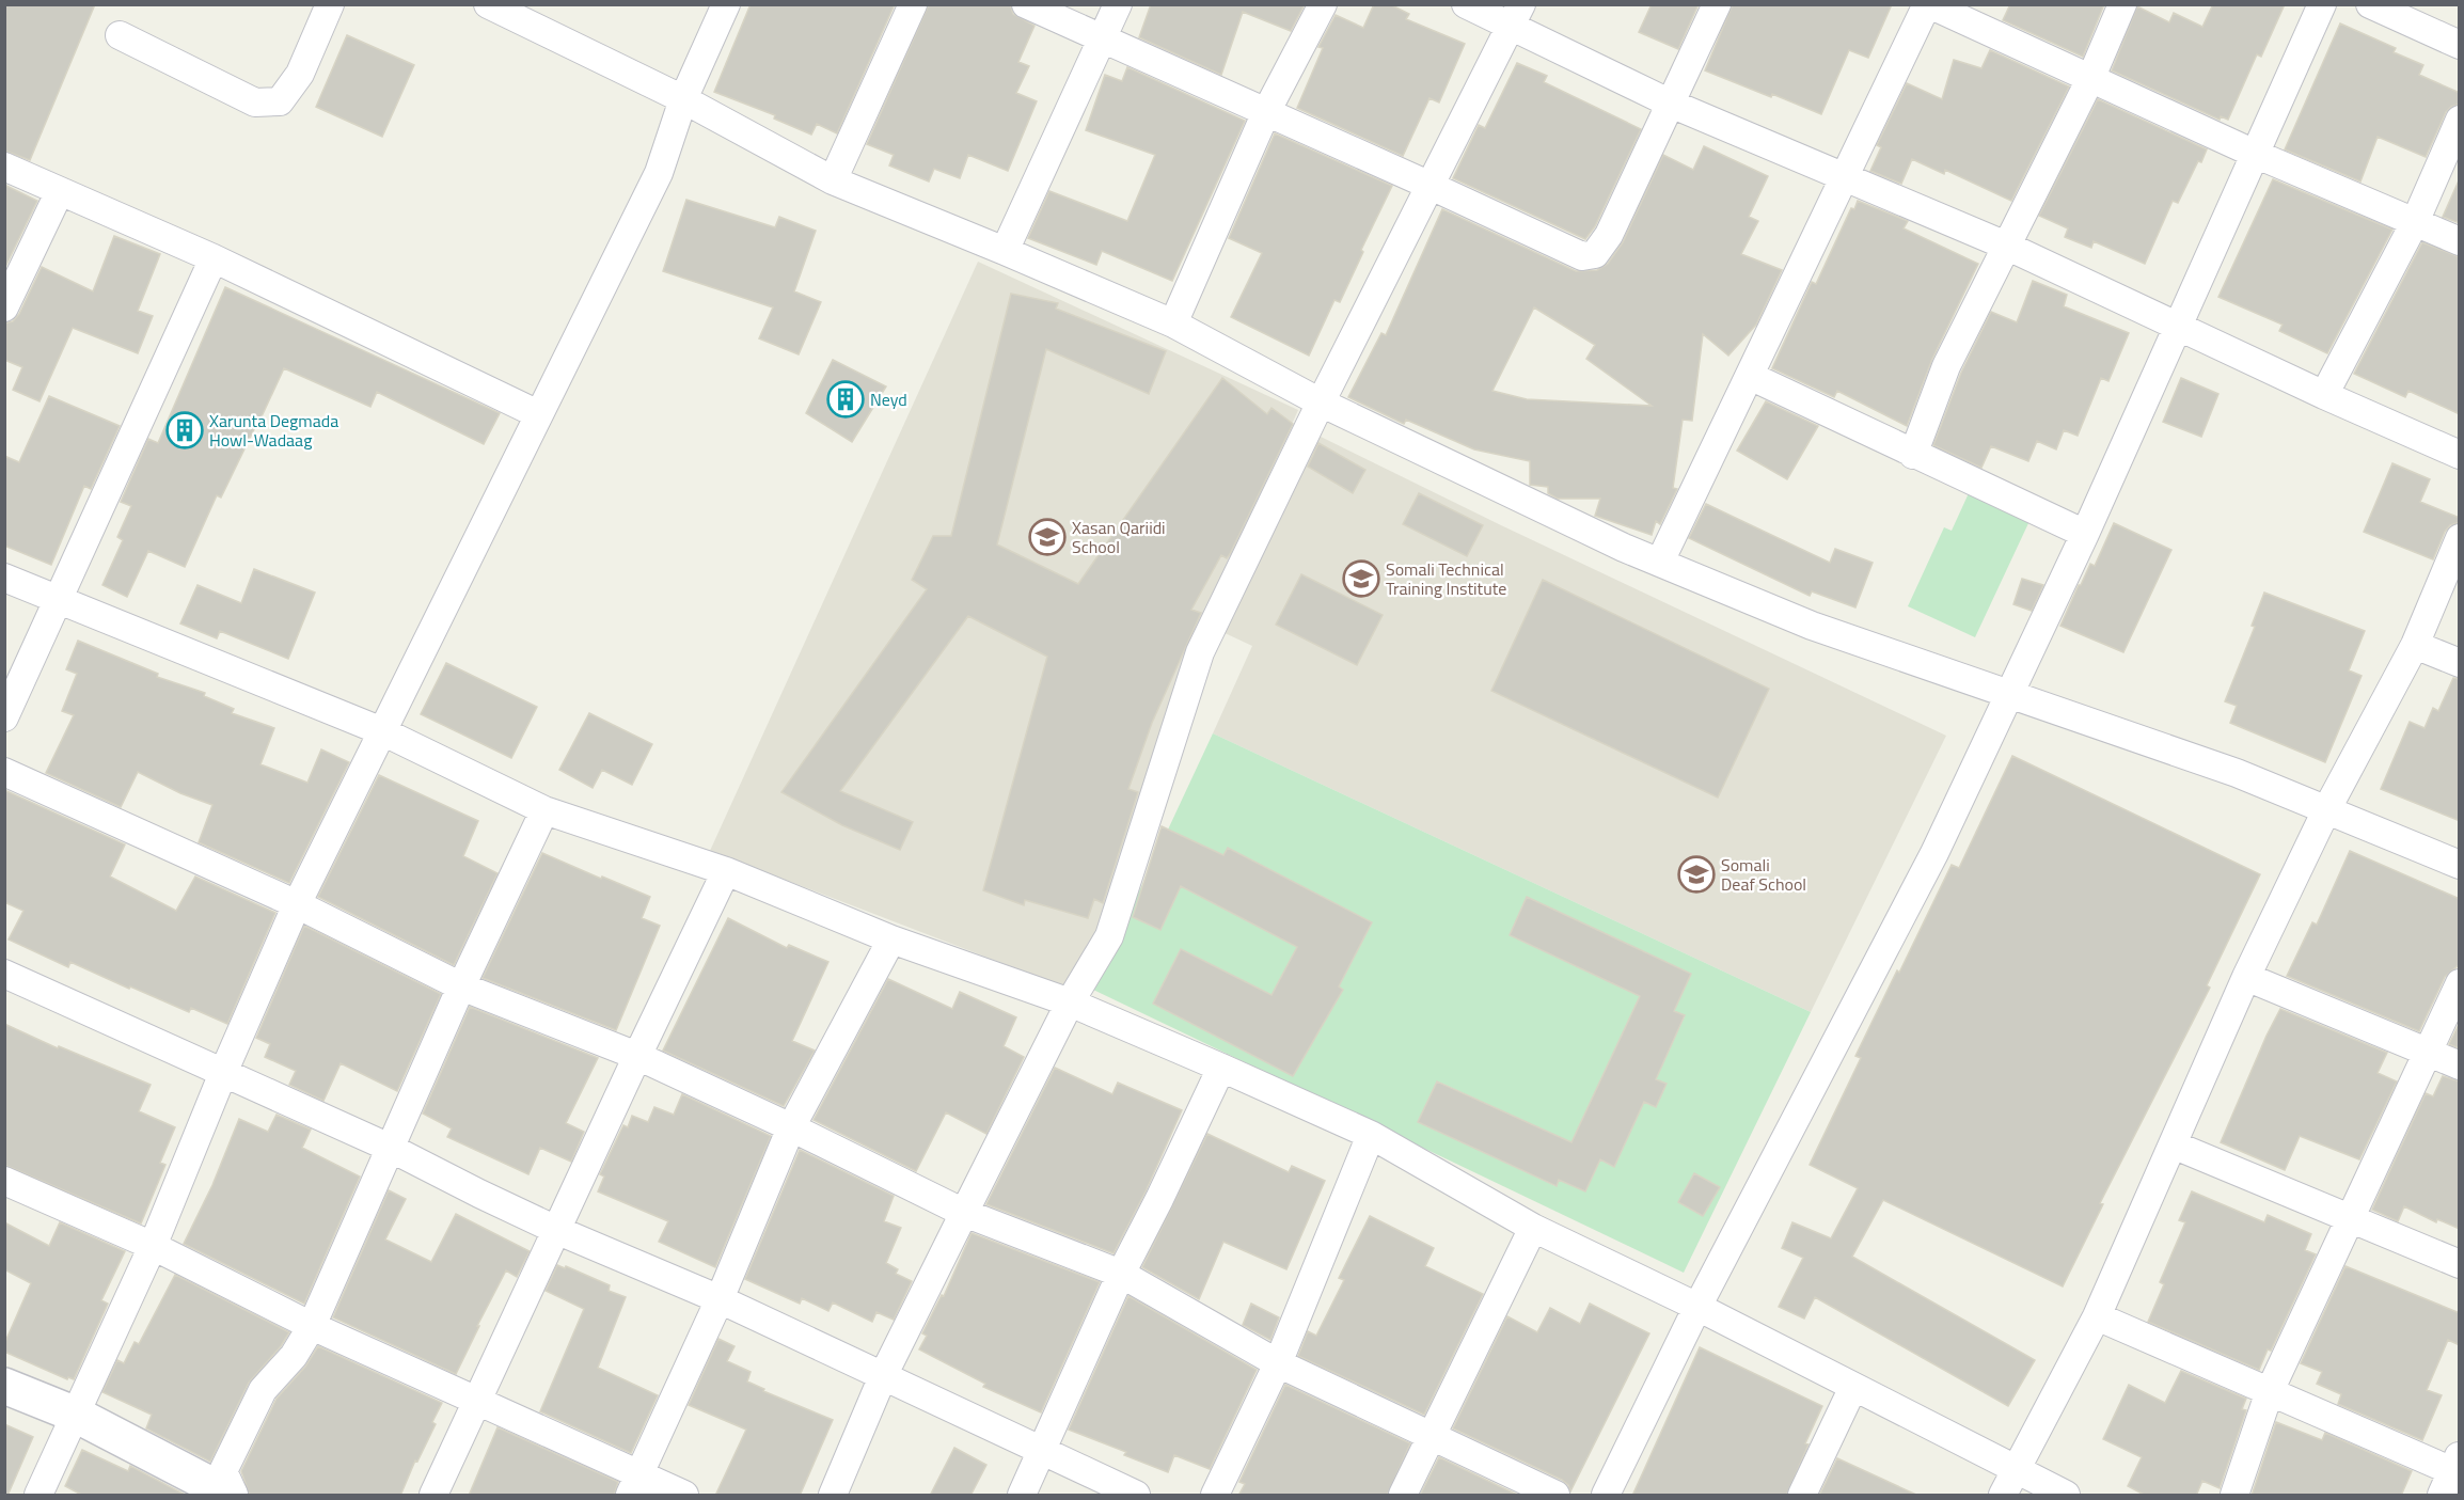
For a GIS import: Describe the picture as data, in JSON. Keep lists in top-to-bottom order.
{
  "places": {
    "building": ["Neyd", "Xarunta Degmada Howl-Wadaag"],
    "school or university": ["Xasan Qariidi School", "Somali Technical Training Institute", "Somali Deaf School"]
  }
}
